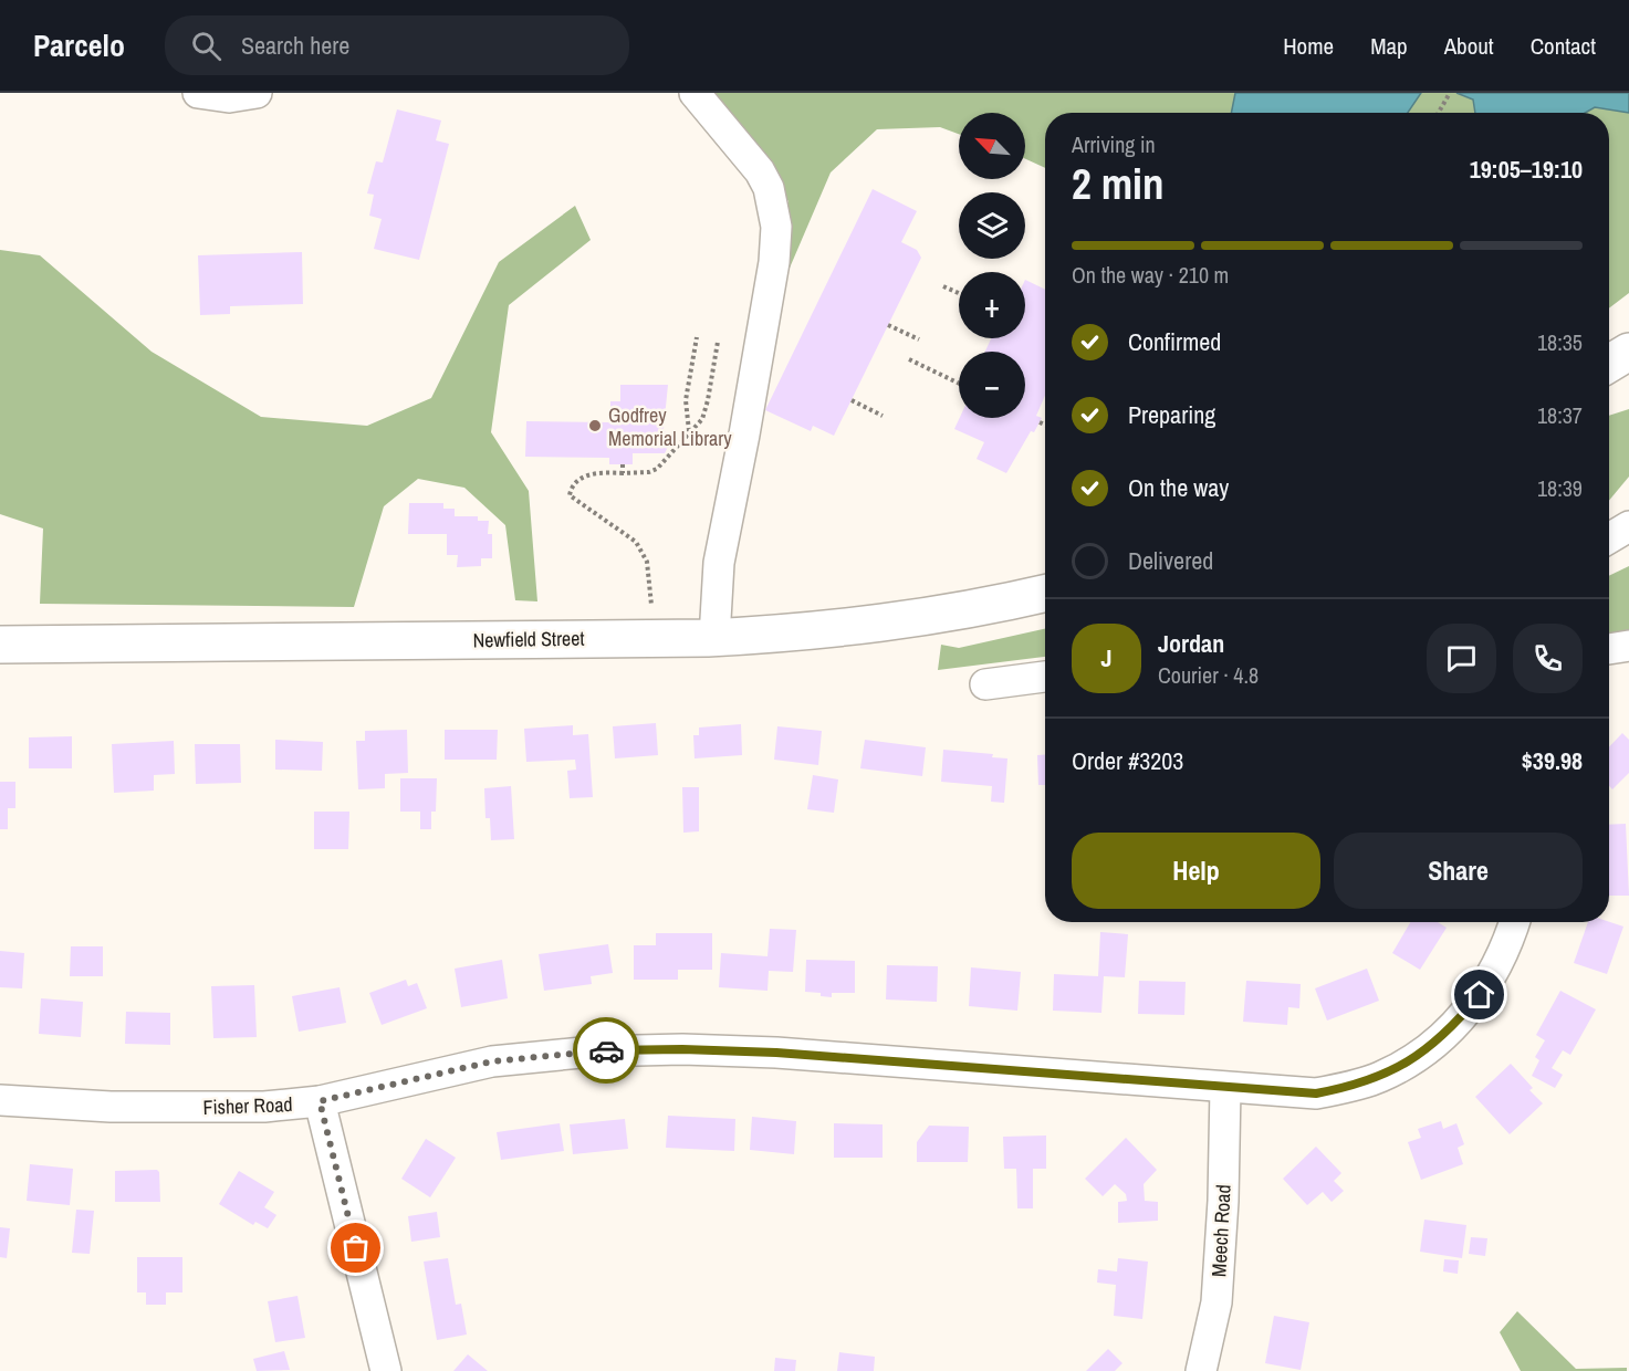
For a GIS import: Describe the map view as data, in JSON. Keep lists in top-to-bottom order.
{
  "streets": {
    "main road": ["Newfield Street"],
    "street": ["Fisher Road", "Meech Road"]
  },
  "crossings": [
    ["Fisher Road", "Meech Road"]
  ],
  "places": ["Godfrey Memorial Library"],
  "north": "top left",
  "page": {
    "header": "Parcelo",
    "search": "Search here",
    "nav": [
      "Home",
      "Map",
      "About",
      "Contact"
    ],
    "map_buttons": ["+", "−"],
    "heading": ["2 min", "Arriving in", "19:05–19:10"],
    "panel": [
      "Jordan",
      "Courier · 4.8",
      "Order #3203",
      "$39.98"
    ],
    "bar": "On the way · 210 m",
    "list": [
      ["Confirmed", "18:35"],
      ["Preparing", "18:37"],
      ["On the way", "18:39"],
      "Delivered"
    ],
    "round": "J",
    "buttons": ["Help", "Share"]
  }
}
